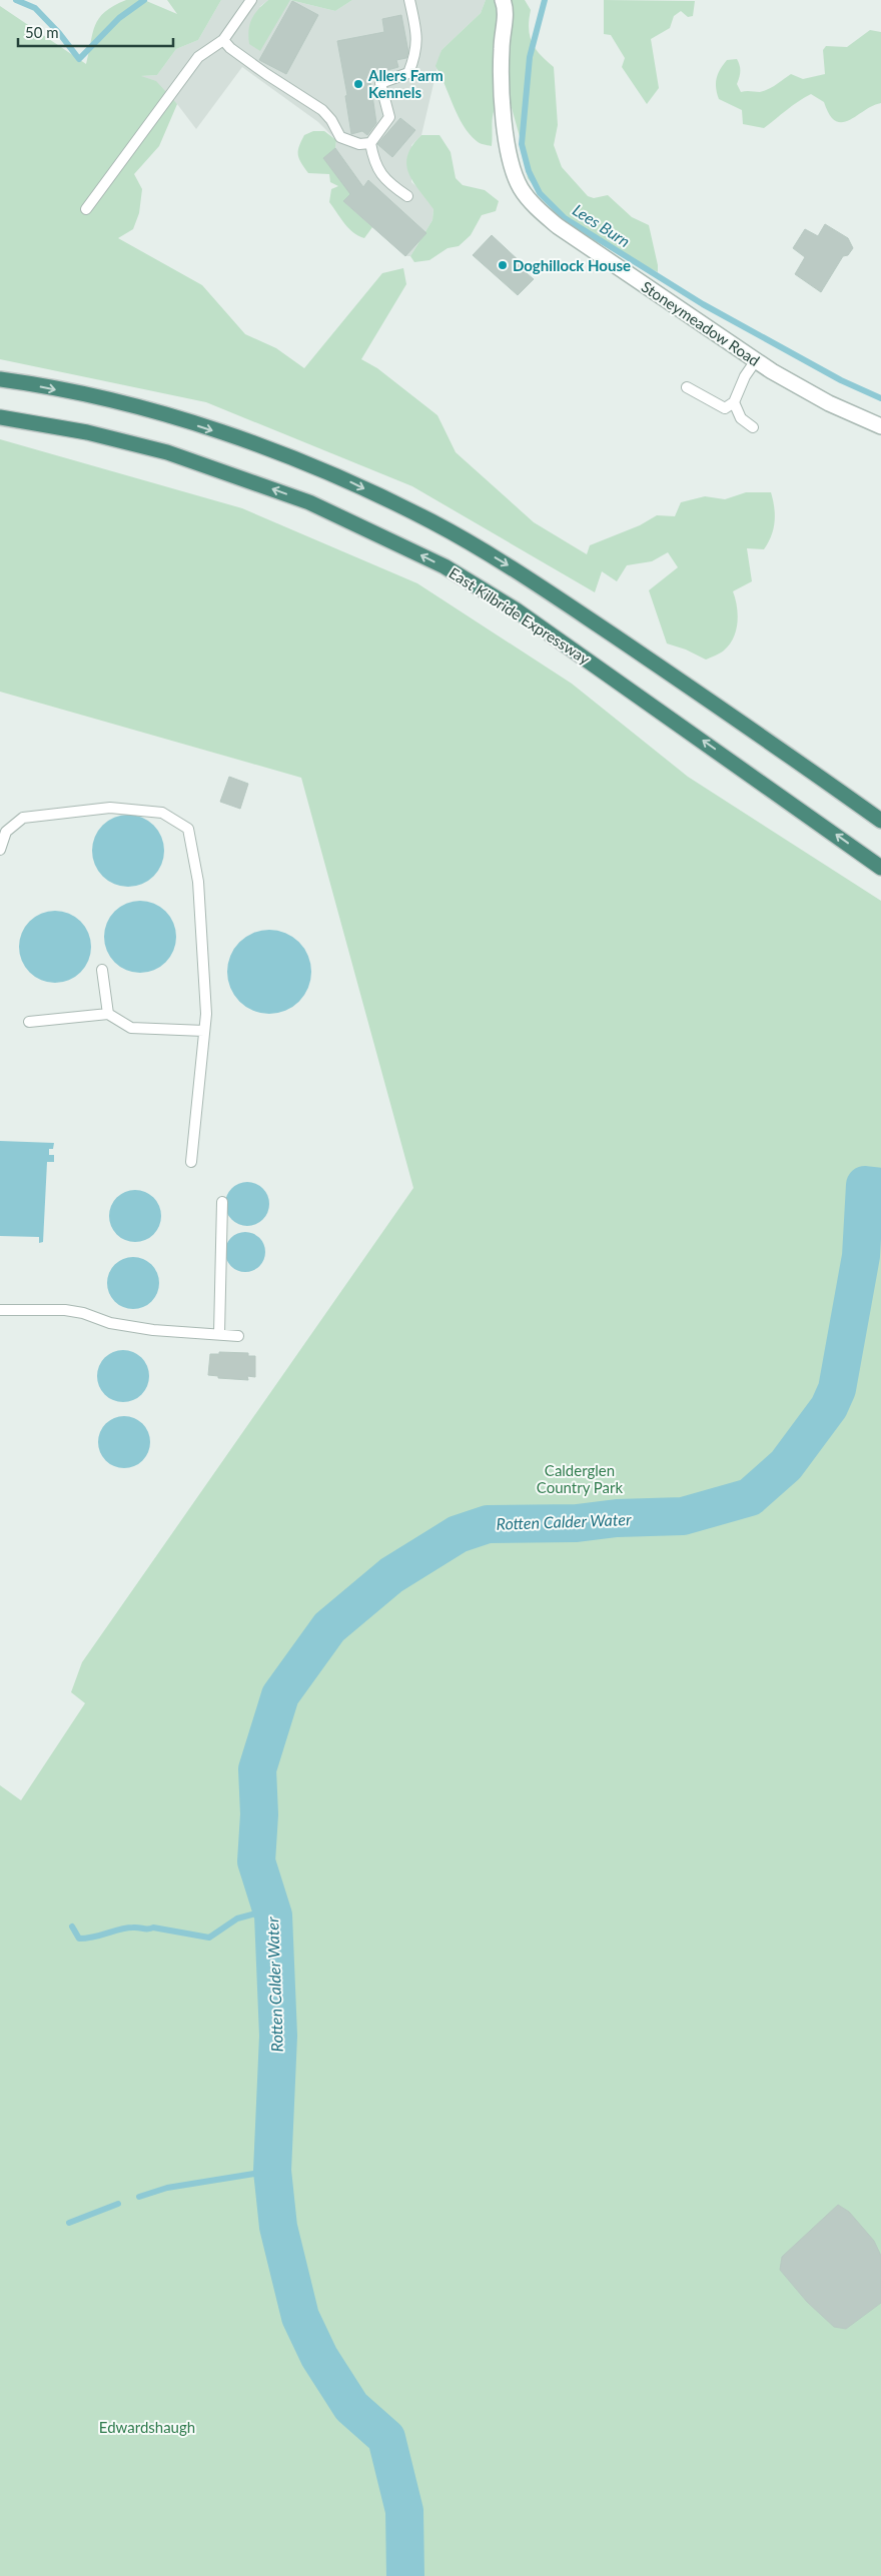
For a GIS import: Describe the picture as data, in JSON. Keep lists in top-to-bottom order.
{
  "streets": {
    "highway": ["East Kilbride Expressway"],
    "street": ["Stoneymeadow Road"]
  },
  "water": ["Lees Burn", "Rotten Calder Water"],
  "parks": ["Calderglen Country Park", "Edwardshaugh"],
  "places": ["Allers Farm Kennels", "Doghillock House"],
  "scale_bar": "50 m"
}
